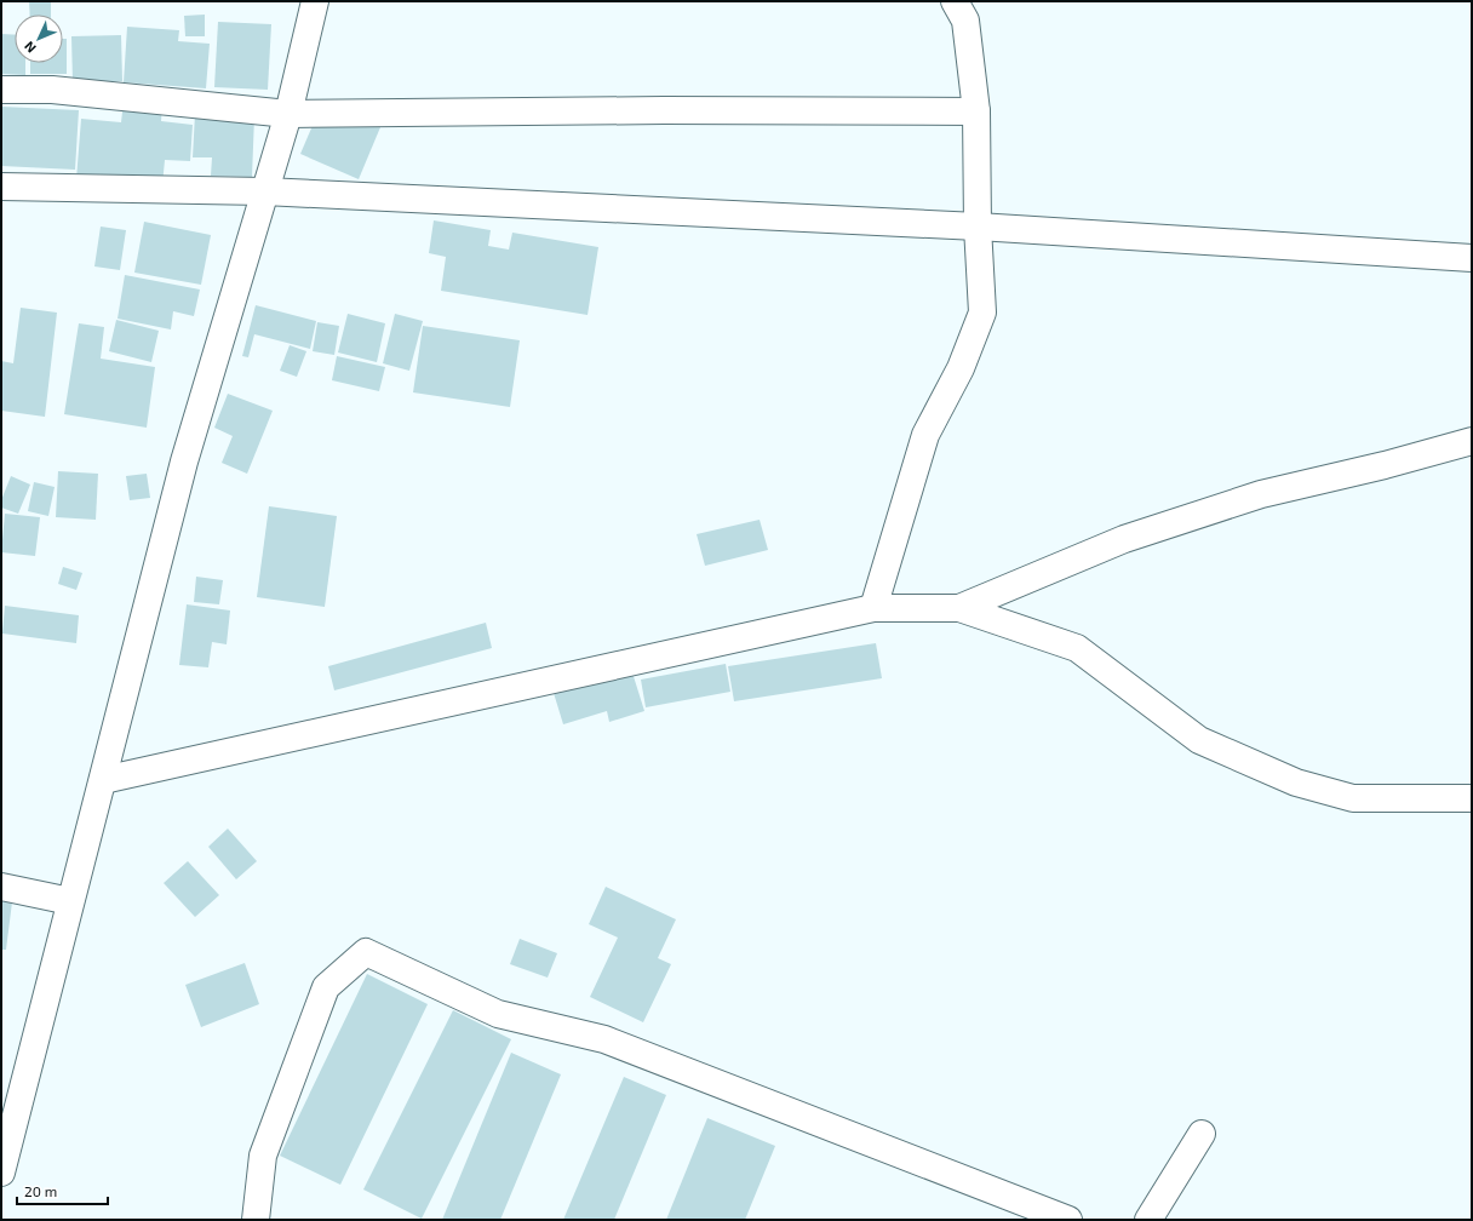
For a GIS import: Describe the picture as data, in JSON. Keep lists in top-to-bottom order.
{
  "scale_bar": "20 m",
  "north": "bottom left"
}
